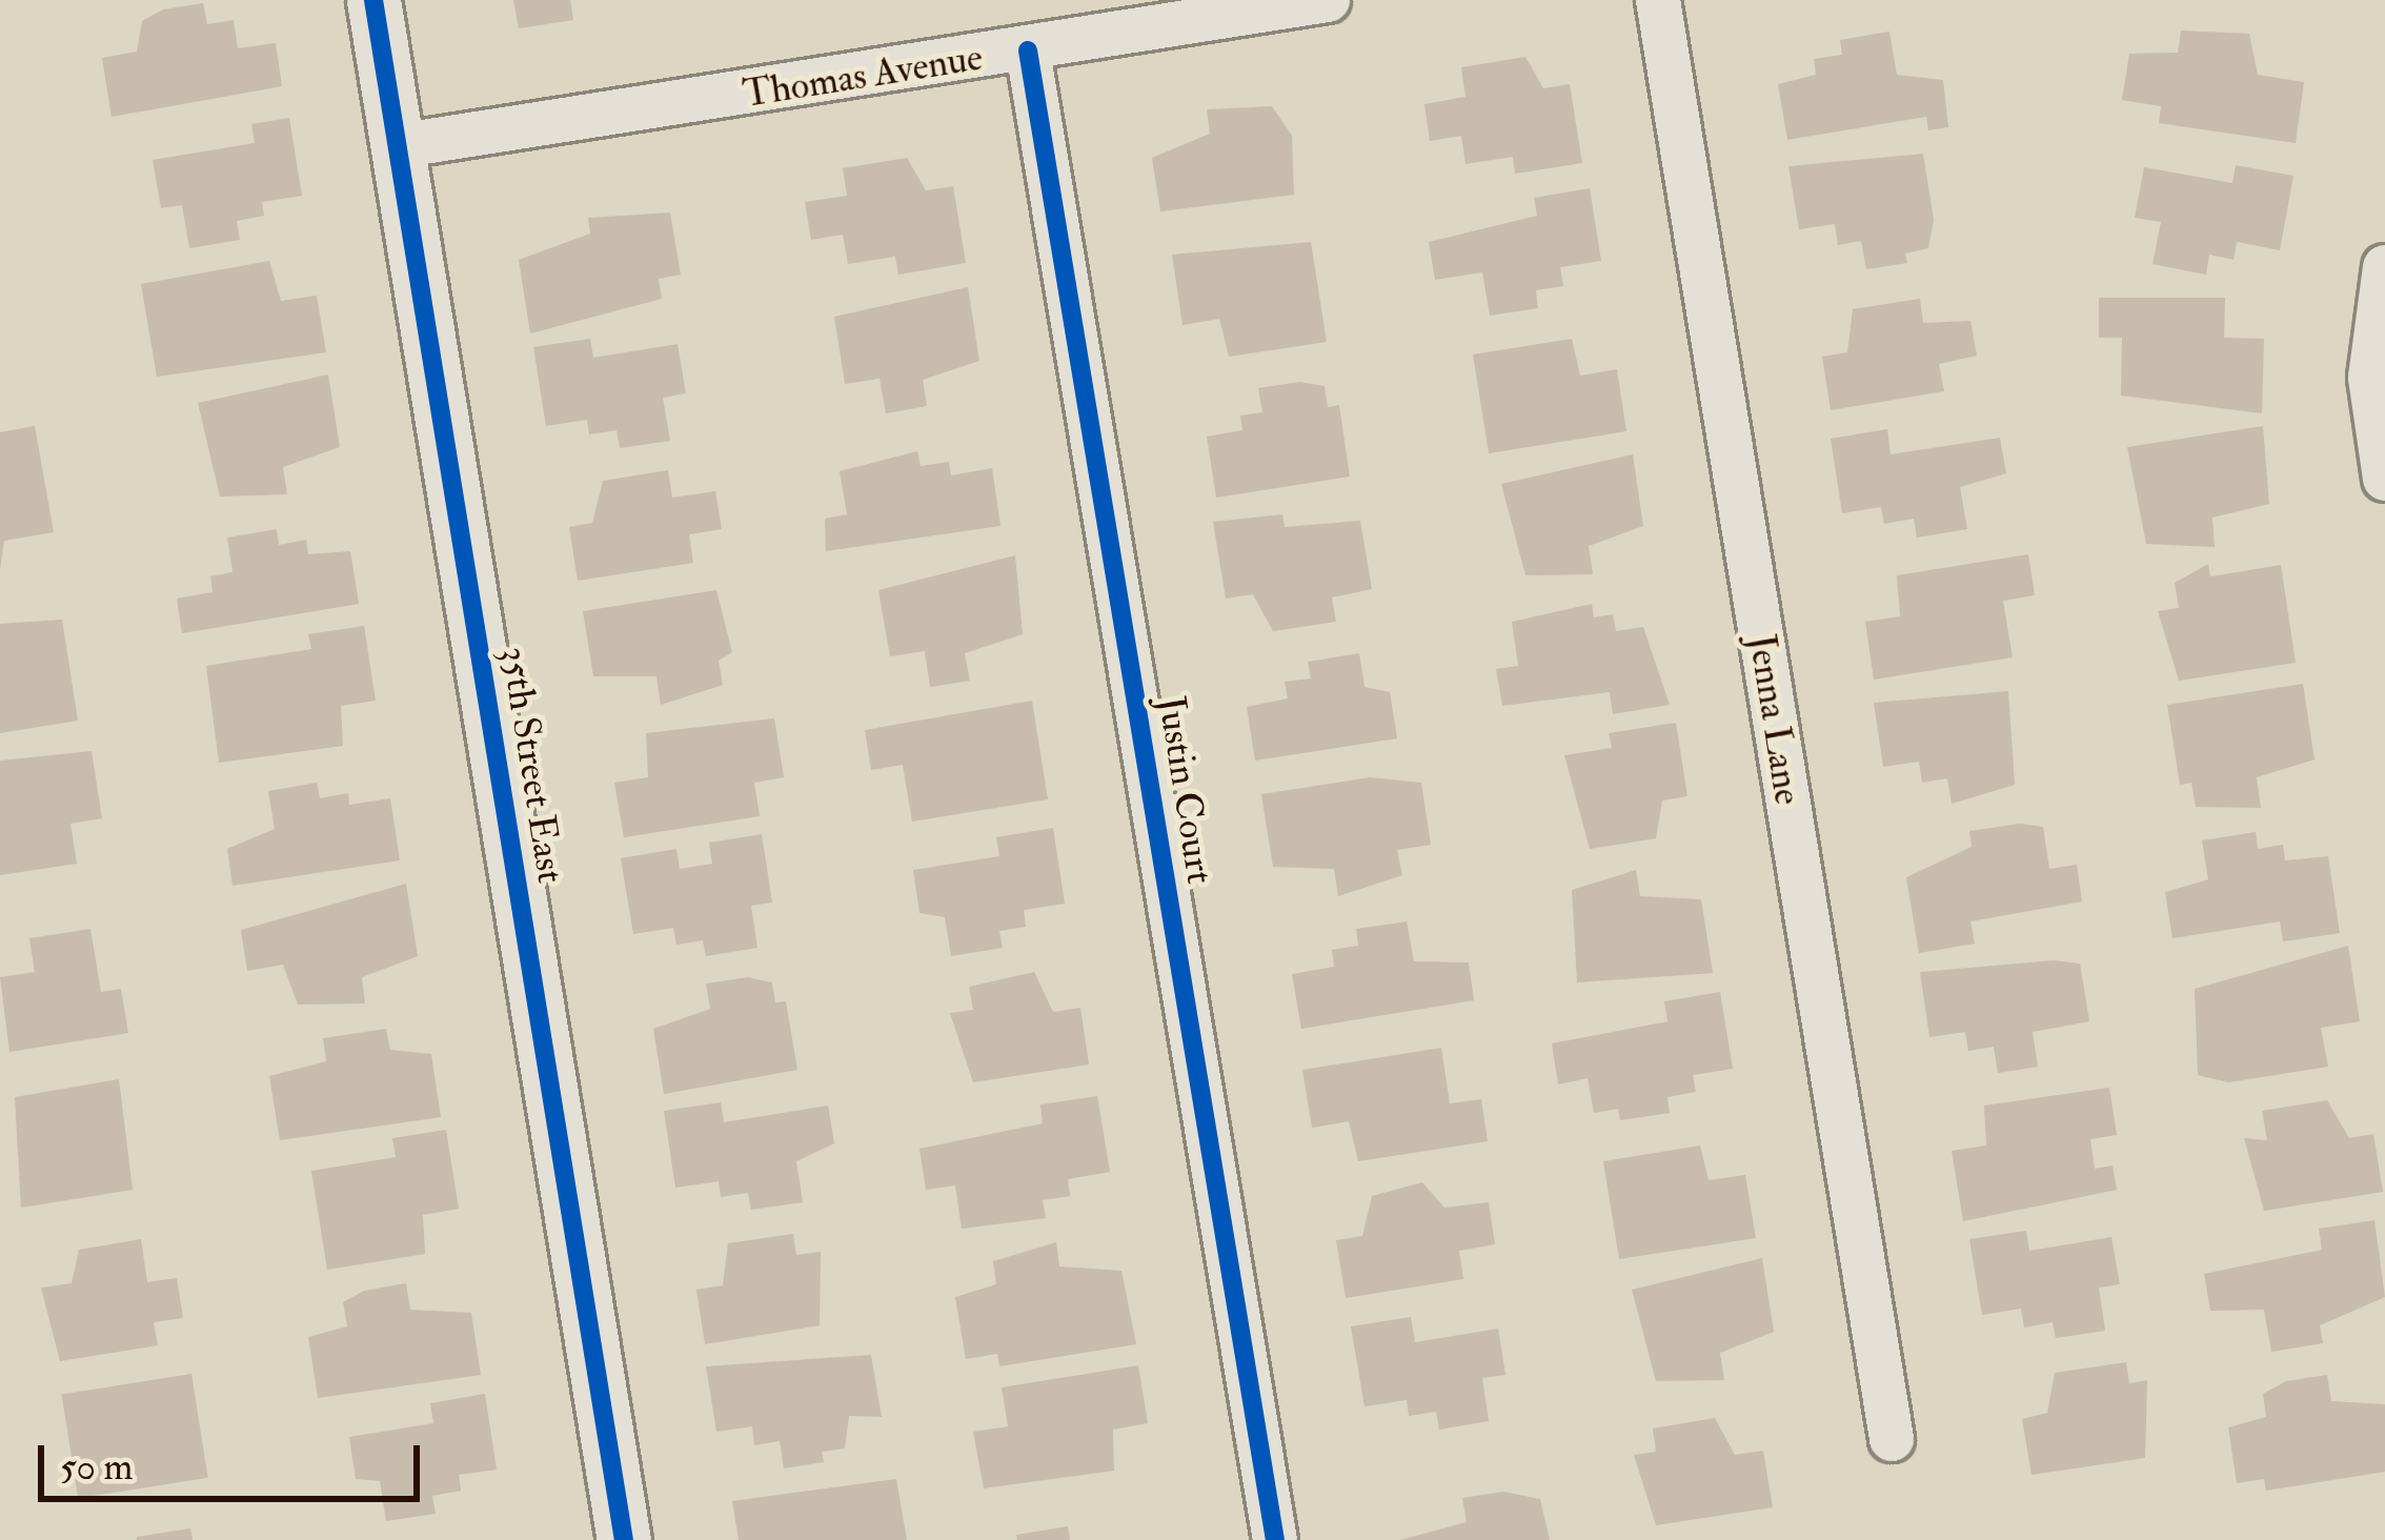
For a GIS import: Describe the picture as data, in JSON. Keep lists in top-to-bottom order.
{
  "streets": {
    "street": [
      "Thomas Avenue",
      "Jenna Lane",
      "35th Street East",
      "Justin Court"
    ]
  },
  "crossings": [
    ["Thomas Avenue", "35th Street East"],
    ["Thomas Avenue", "Justin Court"]
  ],
  "scale_bar": "50 m"
}
